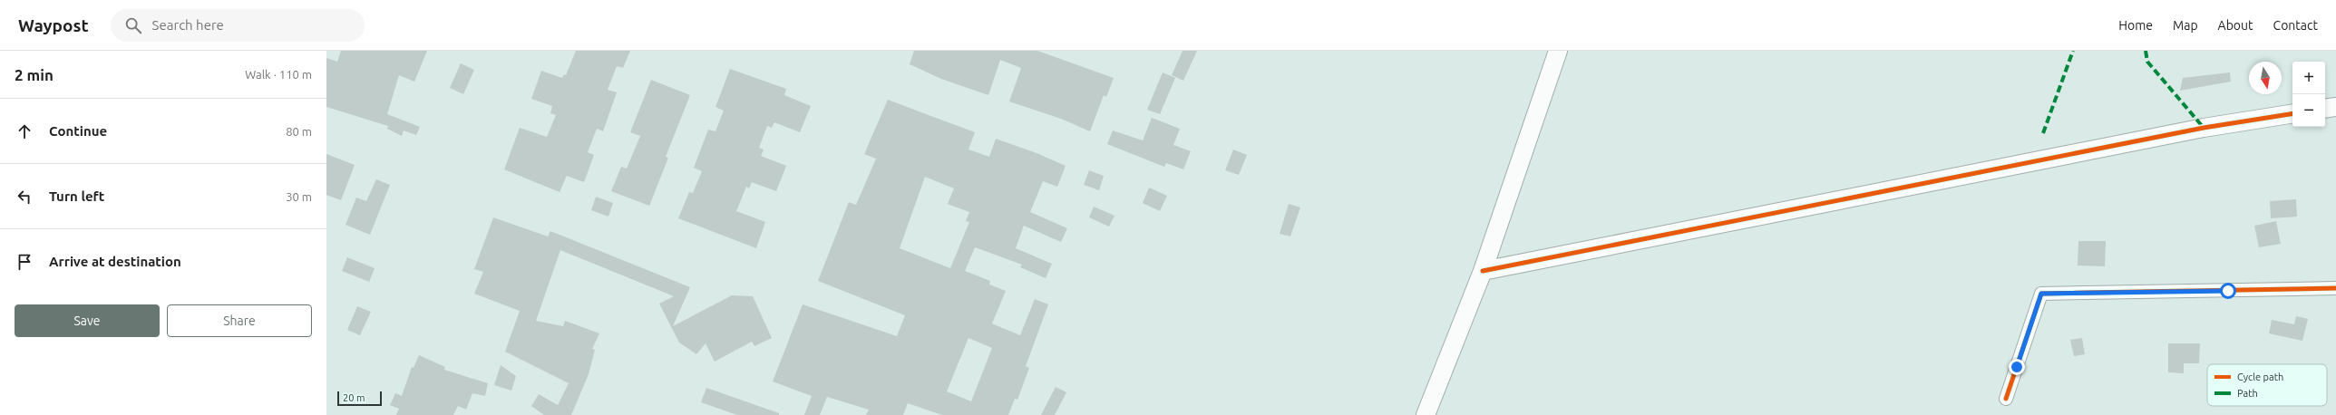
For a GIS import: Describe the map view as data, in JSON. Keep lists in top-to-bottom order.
{
  "legend": ["Cycle path", "Path"],
  "scale_bar": "20 m",
  "north": "bottom",
  "page": {
    "header": "Waypost",
    "search": "Search here",
    "nav": [
      "Home",
      "Map",
      "About",
      "Contact"
    ],
    "heading": ["2 min", "Walk · 110 m"],
    "map_buttons": ["+", "−"],
    "list": [
      ["Continue", "80 m"],
      ["Turn left", "30 m"],
      "Arrive at destination"
    ],
    "buttons": ["Save", "Share"],
    "scale": "20 m"
  }
}
